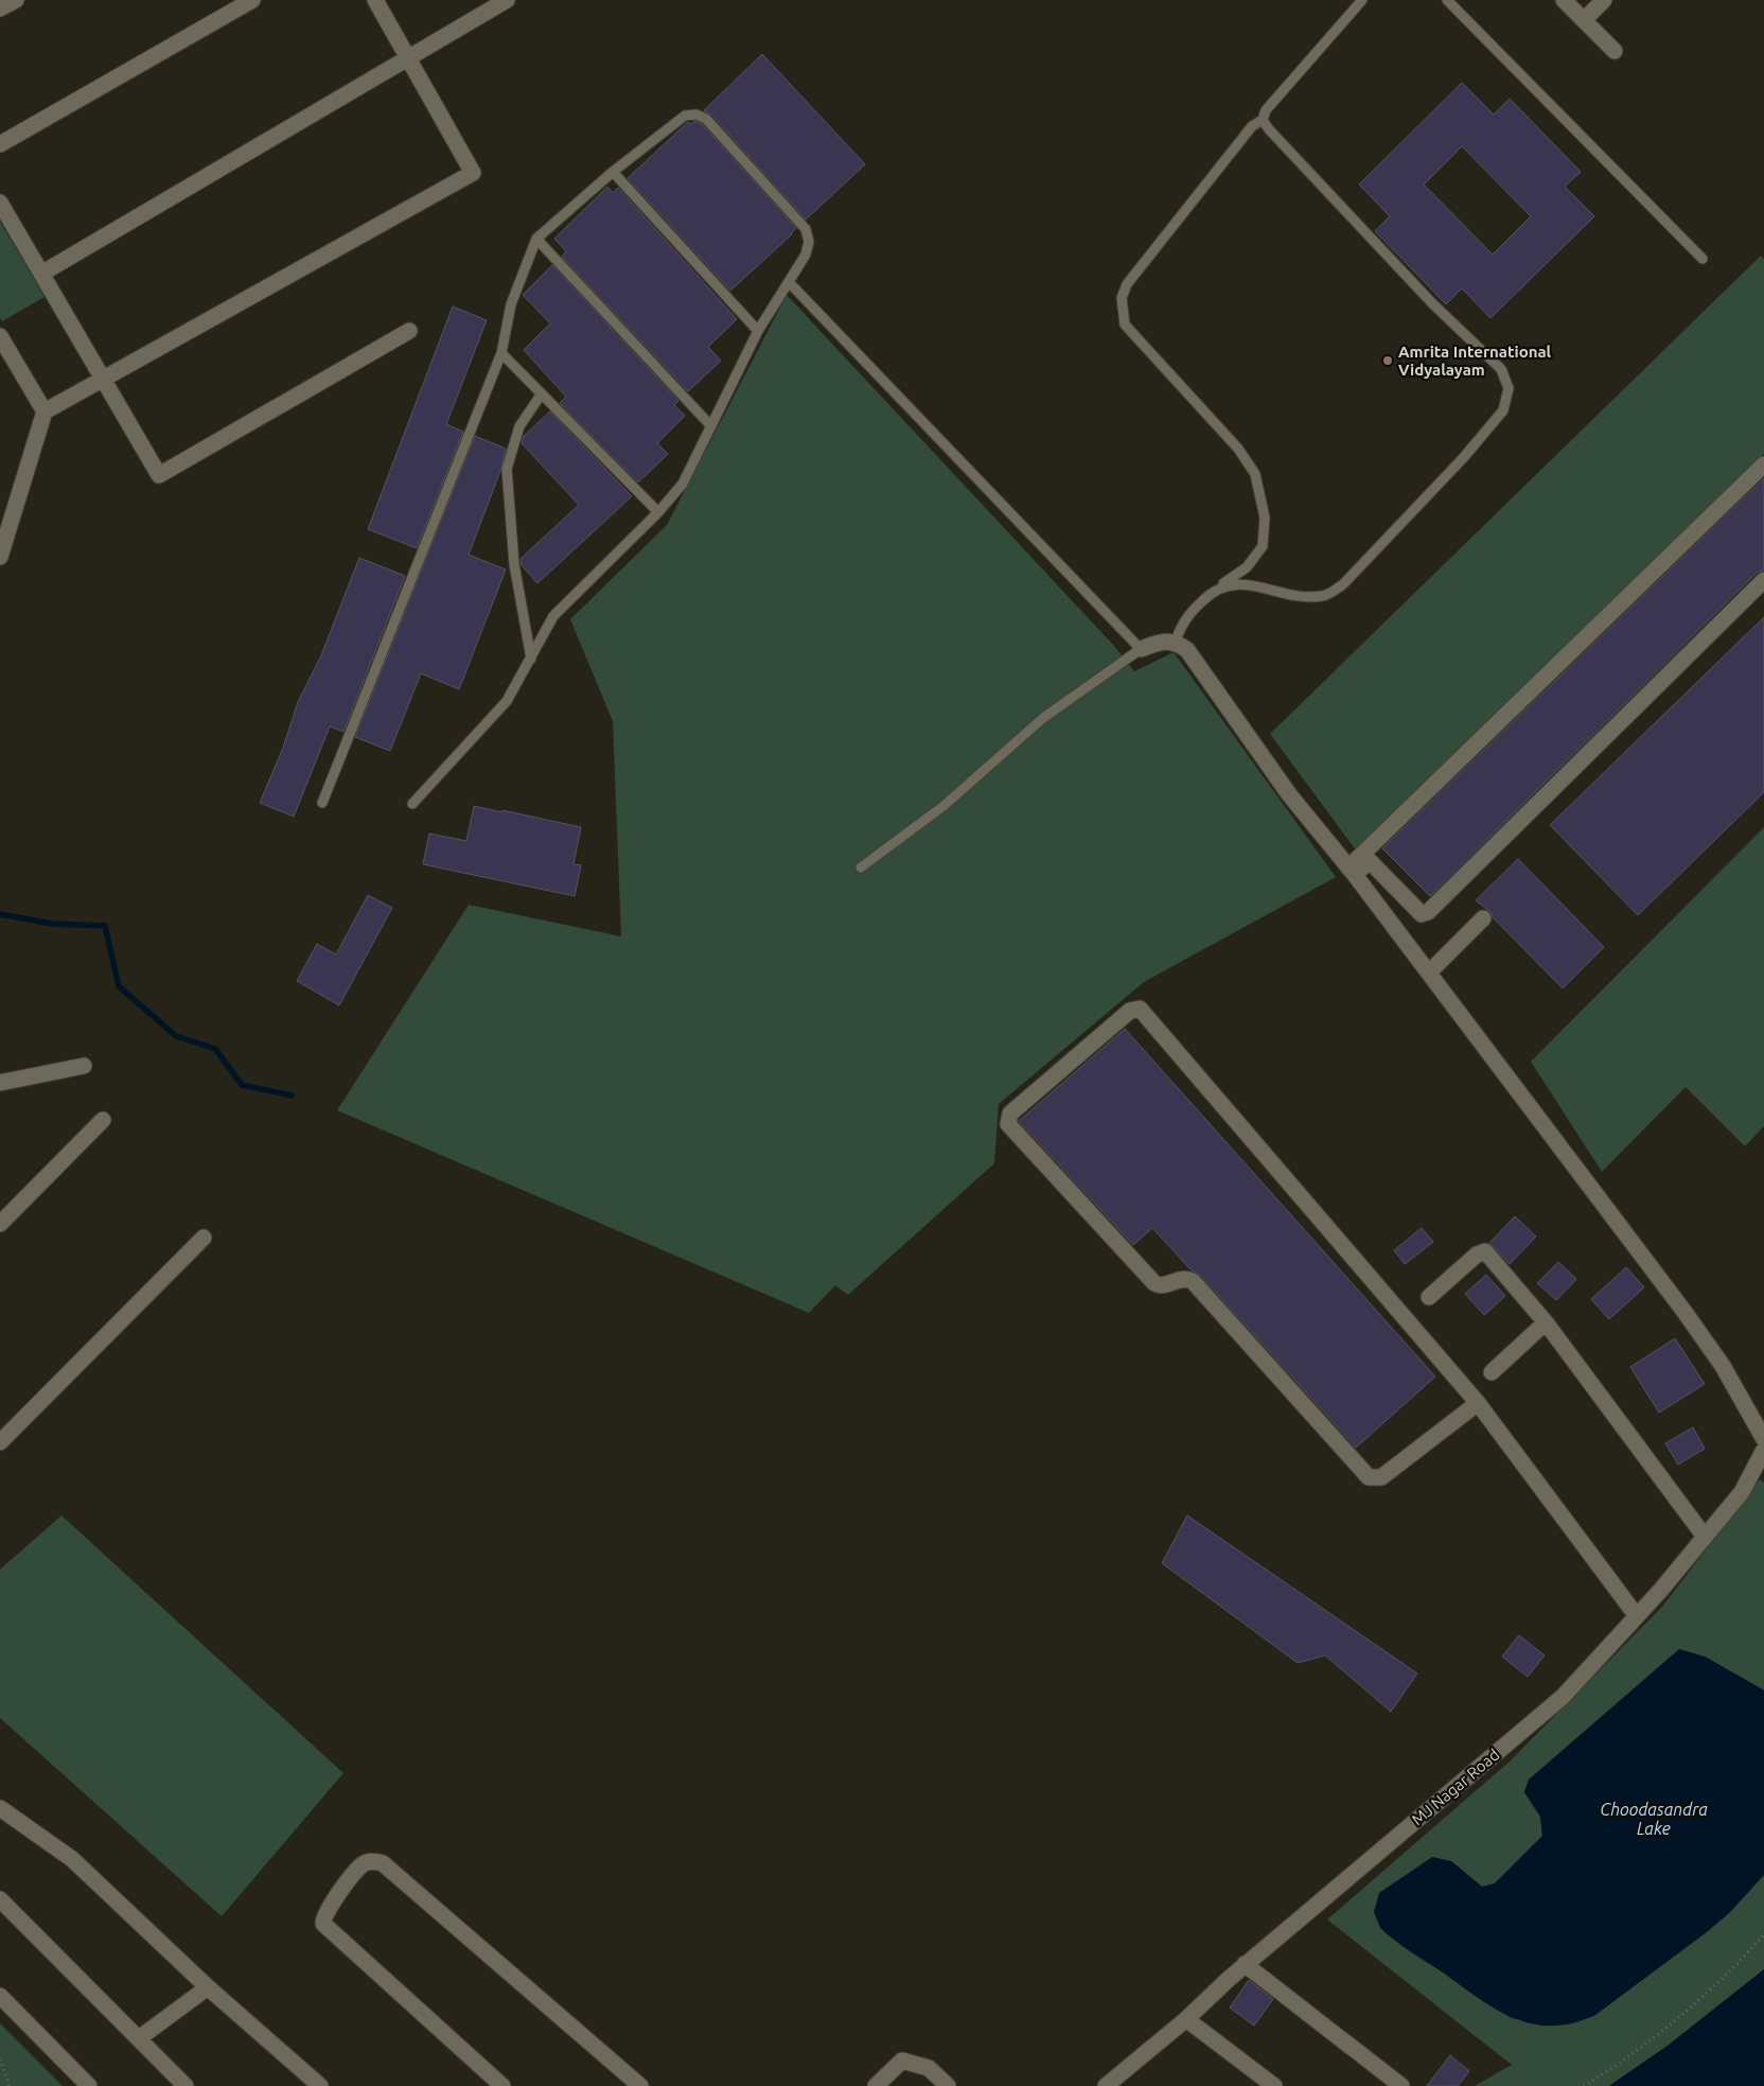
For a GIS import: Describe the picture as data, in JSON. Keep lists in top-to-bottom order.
{
  "streets": {
    "street": ["MJ Nagar Road"]
  },
  "water": ["Choodasandra Lake"],
  "places": ["Amrita International Vidyalayam"]
}
